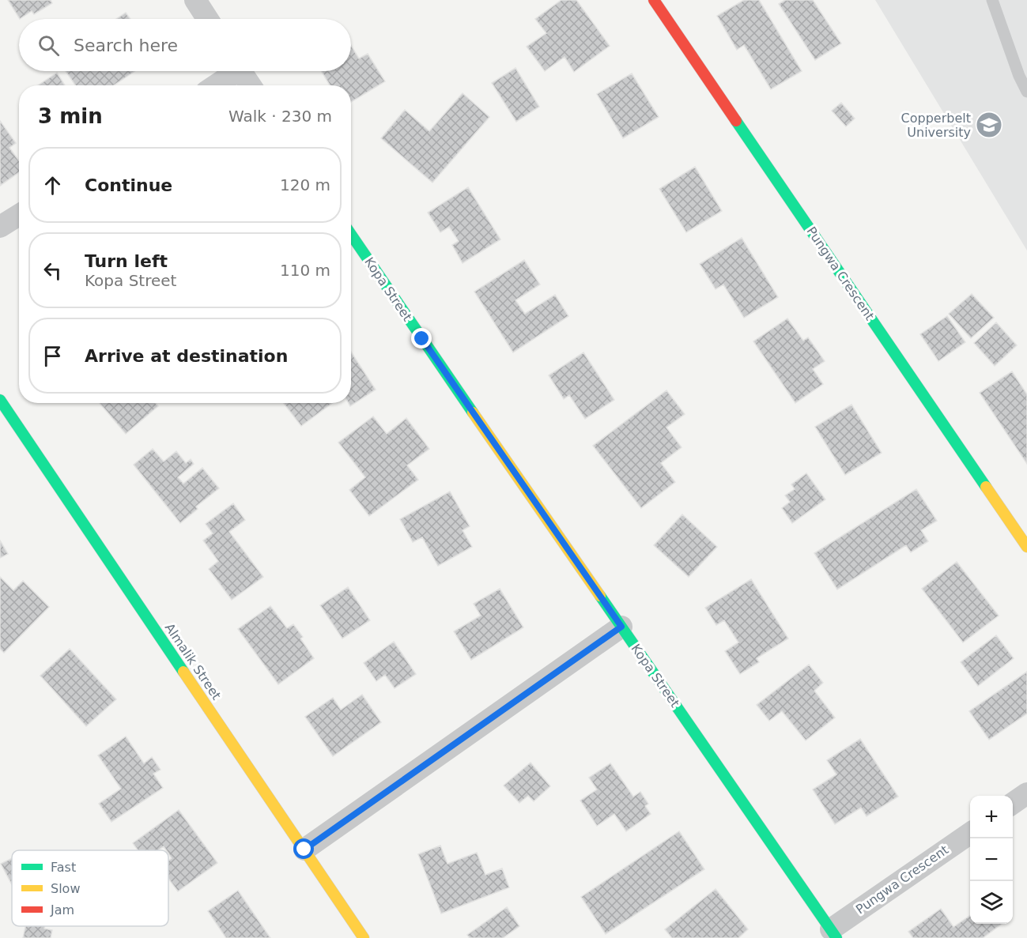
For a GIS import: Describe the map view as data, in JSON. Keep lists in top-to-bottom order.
{
  "streets": {
    "street": ["Pungwa Crescent", "Kopa Street", "Almalik Street"]
  },
  "crossings": [
    ["Pungwa Crescent", "Kopa Street"]
  ],
  "places": {
    "school or university": ["Copperbelt University"]
  },
  "legend": ["Fast", "Slow", "Jam"],
  "page": {
    "search": "Search here",
    "heading": ["3 min", "Walk · 230 m"],
    "list": [
      ["Continue", "120 m"],
      ["Turn left", "Kopa Street", "110 m"],
      "Arrive at destination"
    ],
    "map_buttons": ["+", "−"]
  }
}
